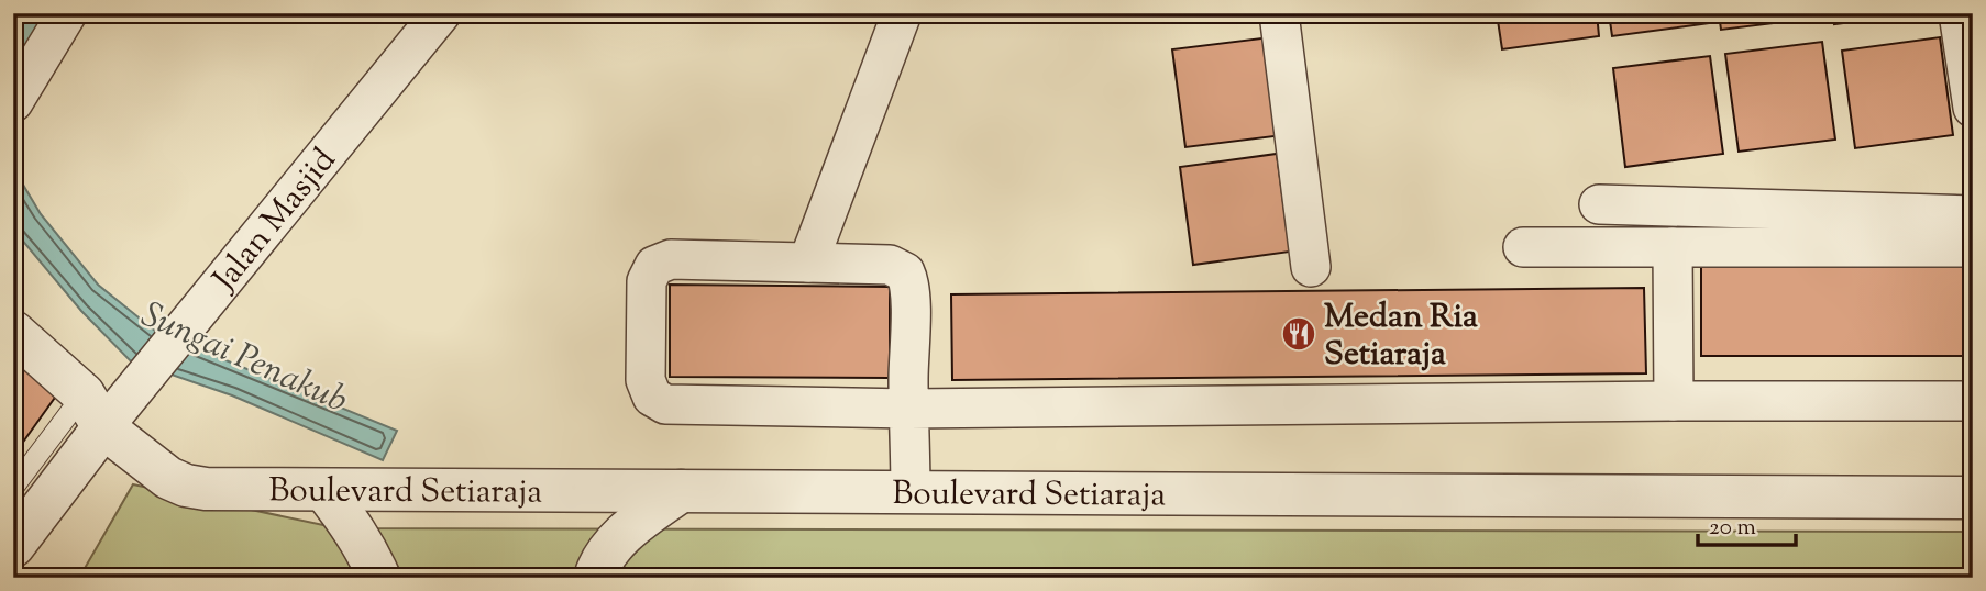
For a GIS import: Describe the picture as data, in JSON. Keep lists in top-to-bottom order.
{
  "streets": {
    "street": ["Jalan Masjid", "Boulevard Setiaraja"]
  },
  "crossings": [
    ["Jalan Masjid", "Boulevard Setiaraja"]
  ],
  "water": ["Sungai Penakub"],
  "places": {
    "restaurant": ["Medan Ria Setiaraja"]
  },
  "scale_bar": "20 m"
}
